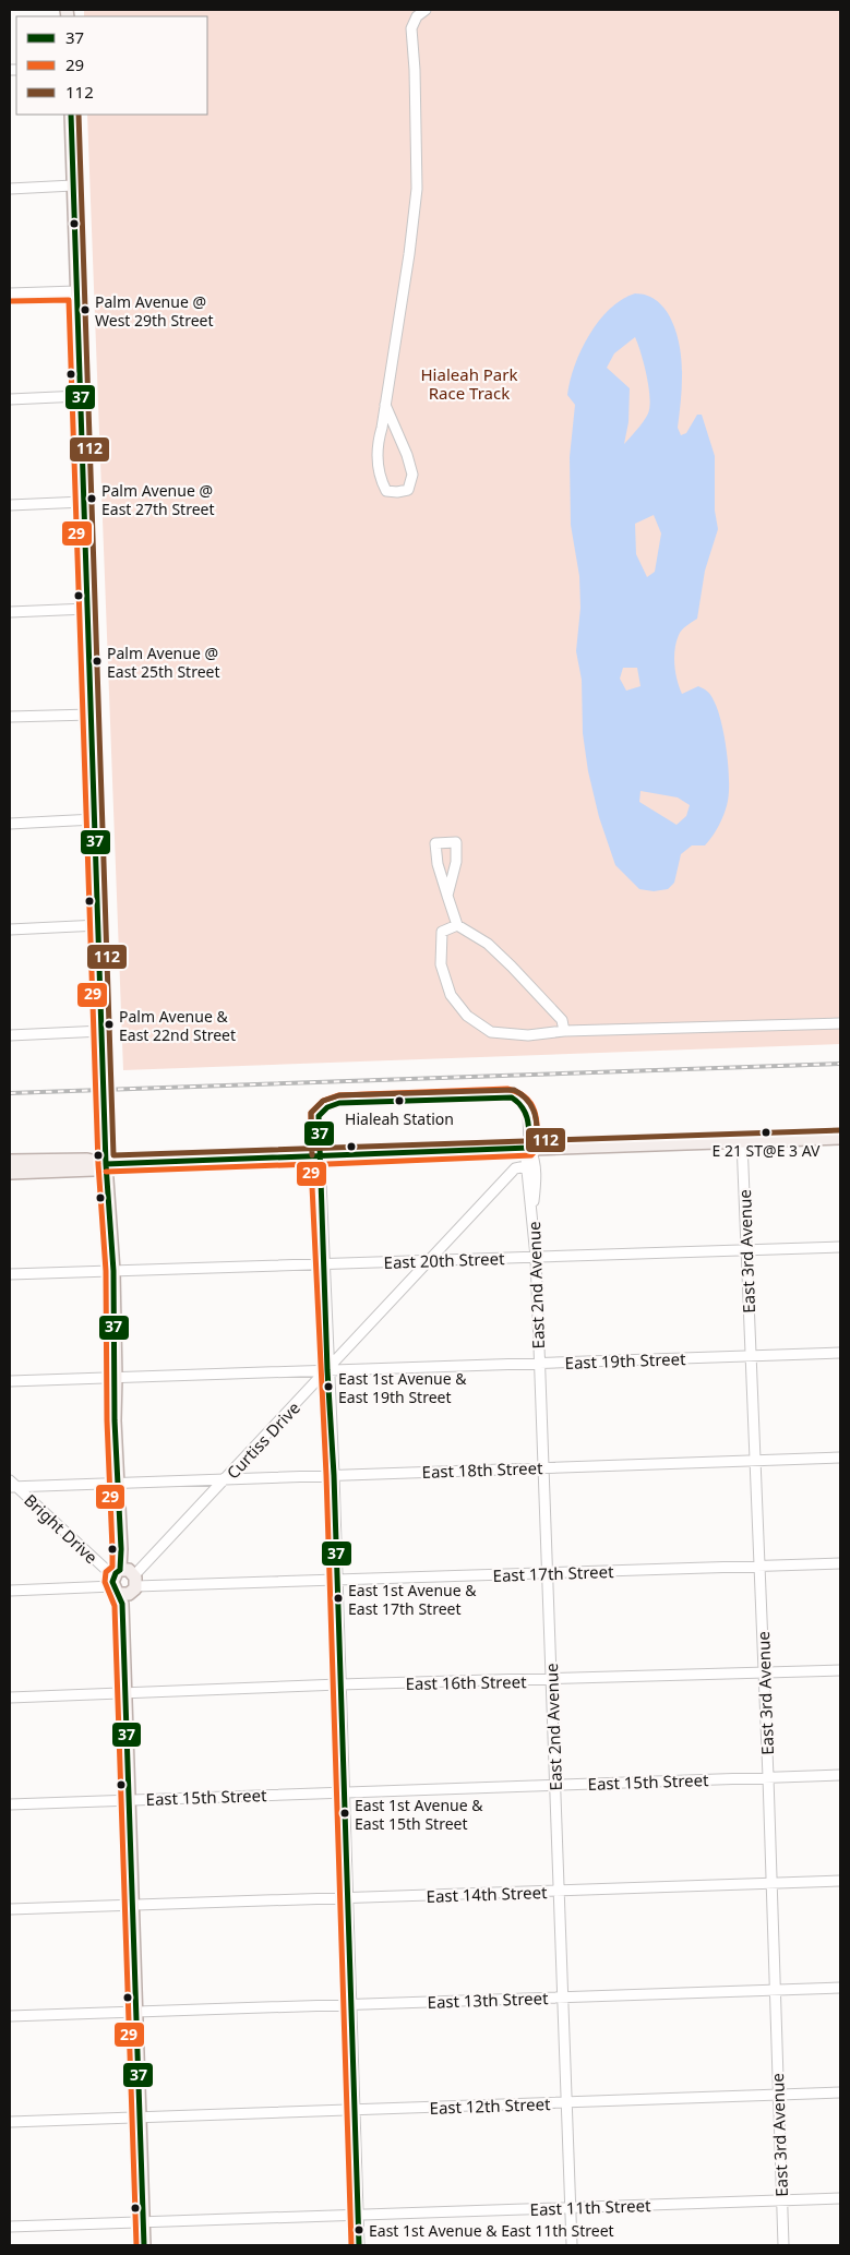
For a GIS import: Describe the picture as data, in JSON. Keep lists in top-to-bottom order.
{
  "streets": {
    "street": [
      "East 3rd Avenue",
      "East 20th Street",
      "East 2nd Avenue",
      "East 19th Street",
      "Curtiss Drive",
      "East 18th Street",
      "Bright Drive",
      "East 17th Street",
      "East 16th Street",
      "East 15th Street",
      "East 14th Street",
      "East 13th Street",
      "East 12th Street",
      "East 11th Street"
    ]
  },
  "crossings": [
    ["East 3rd Avenue", "East 20th Street"],
    ["East 3rd Avenue", "East 19th Street"],
    ["East 3rd Avenue", "East 18th Street"],
    ["East 3rd Avenue", "East 17th Street"],
    ["East 3rd Avenue", "East 16th Street"],
    ["East 3rd Avenue", "East 15th Street"],
    ["East 3rd Avenue", "East 14th Street"],
    ["East 3rd Avenue", "East 13th Street"],
    ["East 3rd Avenue", "East 12th Street"],
    ["East 3rd Avenue", "East 11th Street"],
    ["East 20th Street", "East 2nd Avenue"],
    ["East 20th Street", "Curtiss Drive"],
    ["East 2nd Avenue", "East 19th Street"],
    ["East 2nd Avenue", "Curtiss Drive"],
    ["East 2nd Avenue", "East 18th Street"],
    ["East 2nd Avenue", "East 17th Street"],
    ["East 2nd Avenue", "East 16th Street"],
    ["East 2nd Avenue", "East 15th Street"],
    ["East 2nd Avenue", "East 14th Street"],
    ["East 2nd Avenue", "East 13th Street"],
    ["East 2nd Avenue", "East 12th Street"],
    ["East 2nd Avenue", "East 11th Street"],
    ["East 19th Street", "Curtiss Drive"],
    ["Curtiss Drive", "East 18th Street"],
    ["Curtiss Drive", "Bright Drive"],
    ["Curtiss Drive", "East 17th Street"],
    ["East 18th Street", "Bright Drive"],
    ["Bright Drive", "East 17th Street"]
  ],
  "parks": ["Hialeah Park Race Track"],
  "places": [
    "Palm Avenue @ West 29th Street",
    "Palm Avenue @ East 27th Street",
    "Palm Avenue @ East 25th Street",
    "Palm Avenue & East 22nd Street",
    "Hialeah Station",
    "E 21 ST@E 3 AV",
    "East 1st Avenue & East 19th Street",
    "East 1st Avenue & East 17th Street",
    "East 1st Avenue & East 15th Street",
    "East 1st Avenue & East 11th Street"
  ],
  "lines": ["transit line 37", "transit line 112", "transit line 29"],
  "legend": ["37", "29", "112"]
}
